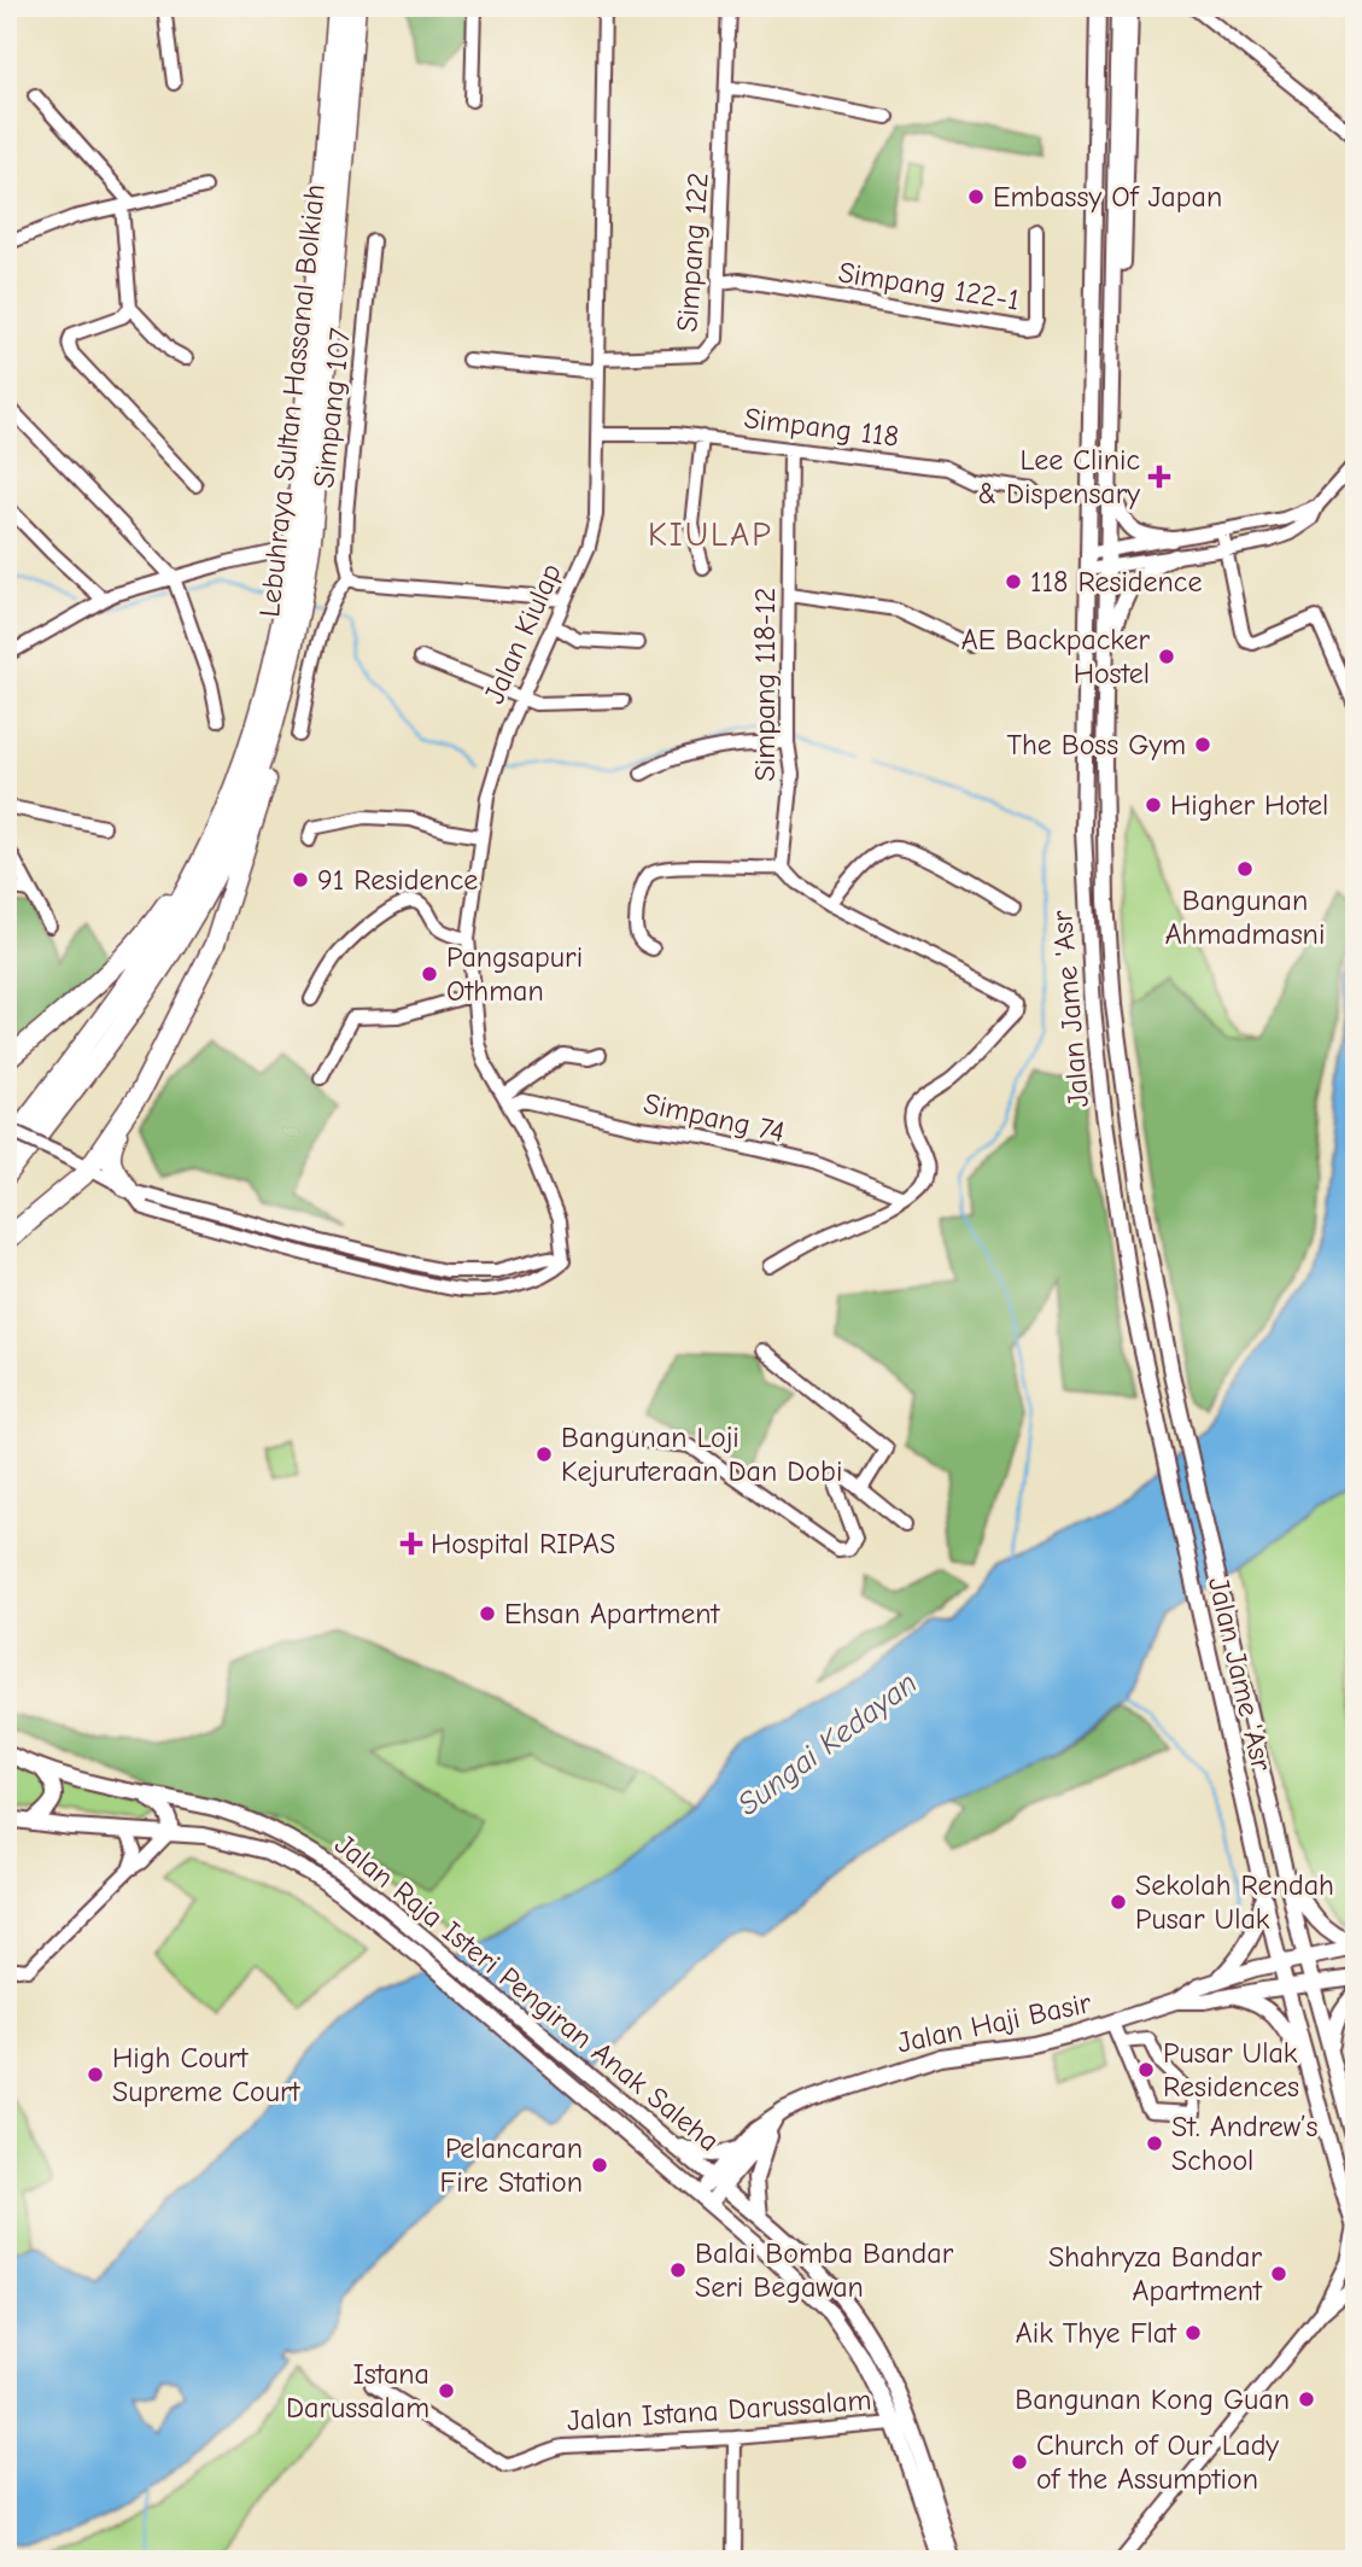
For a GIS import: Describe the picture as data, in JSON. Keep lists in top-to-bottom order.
{
  "streets": {
    "highway": ["Lebuhraya Sultan Hassanal Bolkiah"],
    "main road": ["Jalan Jame 'Asr", "Jalan Raja Isteri Pengiran Anak Saleha", "Jalan Haji Basir"],
    "street": [
      "Simpang 122",
      "Simpang 122-1",
      "Simpang 107",
      "Simpang 118",
      "Jalan Kiulap",
      "Simpang 118-12",
      "Simpang 74",
      "Jalan Istana Darussalam"
    ]
  },
  "crossings": [
    ["Simpang 122", "Simpang 122-1"],
    ["Simpang 122", "Jalan Kiulap"],
    ["Simpang 118", "Jalan Kiulap"],
    ["Simpang 118", "Simpang 118-12"],
    ["Jalan Kiulap", "Simpang 74"],
    ["Jalan Jame 'Asr", "Jalan Haji Basir"],
    ["Jalan Raja Isteri Pengiran Anak Saleha", "Jalan Haji Basir"],
    ["Jalan Raja Isteri Pengiran Anak Saleha", "Jalan Istana Darussalam"]
  ],
  "districts": ["KIULAP"],
  "water": ["Sungai Kedayan"],
  "places": {
    "other": [
      "Embassy Of Japan",
      "118 Residence",
      "AE Backpacker Hostel",
      "The Boss Gym",
      "Higher Hotel",
      "Bangunan Ahmadmasni",
      "91 Residence",
      "Pangsapuri Othman",
      "Bangunan Loji Kejuruteraan Dan Dobi",
      "Ehsan Apartment",
      "Sekolah Rendah Pusar Ulak",
      "Pusar Ulak Residences",
      "High Court Supreme Court",
      "St. Andrew’s School",
      "Pelancaran Fire Station",
      "Balai Bomba Bandar Seri Begawan",
      "Shahryza Bandar Apartment",
      "Aik Thye Flat",
      "Istana Darussalam",
      "Bangunan Kong Guan",
      "Church of Our Lady of the Assumption"
    ],
    "health": ["Lee Clinic & Dispensary", "Hospital RIPAS"]
  }
}
